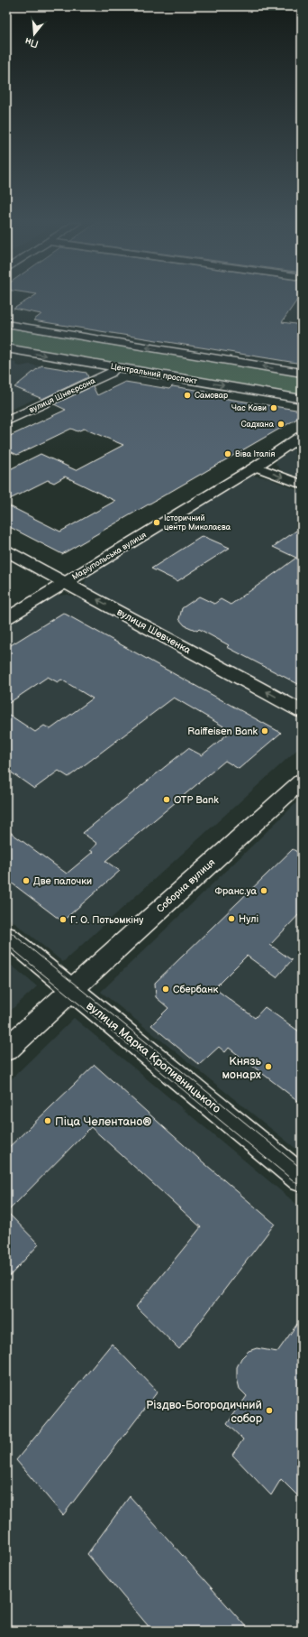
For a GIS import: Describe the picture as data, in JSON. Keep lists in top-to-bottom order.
{
  "streets": {
    "street": [
      "Центральний проспект",
      "вулиця Шнеєрсона",
      "Маріупольська вулиця",
      "вулиця Шевченка",
      "Соборна вулиця",
      "вулиця Марка Кропивницького"
    ]
  },
  "crossings": [
    ["Центральний проспект", "вулиця Шнеєрсона"],
    ["Маріупольська вулиця", "вулиця Шевченка"],
    ["Соборна вулиця", "вулиця Марка Кропивницького"]
  ],
  "one_way": ["вулиця Шевченка"],
  "places": [
    "Самовар",
    "Час Кави",
    "Садхана",
    "Віва Італія",
    "Історичний центр Миколаєва",
    "Raiffeisen Bank",
    "OTP Bank",
    "Две палочки",
    "Франс.уа",
    "Нулі",
    "Г. О. Потьомкіну",
    "Сбербанк",
    "Князь монарх",
    "Піца Челентано®",
    "Різдво-Богородичний собор"
  ],
  "north": "bottom"
}
